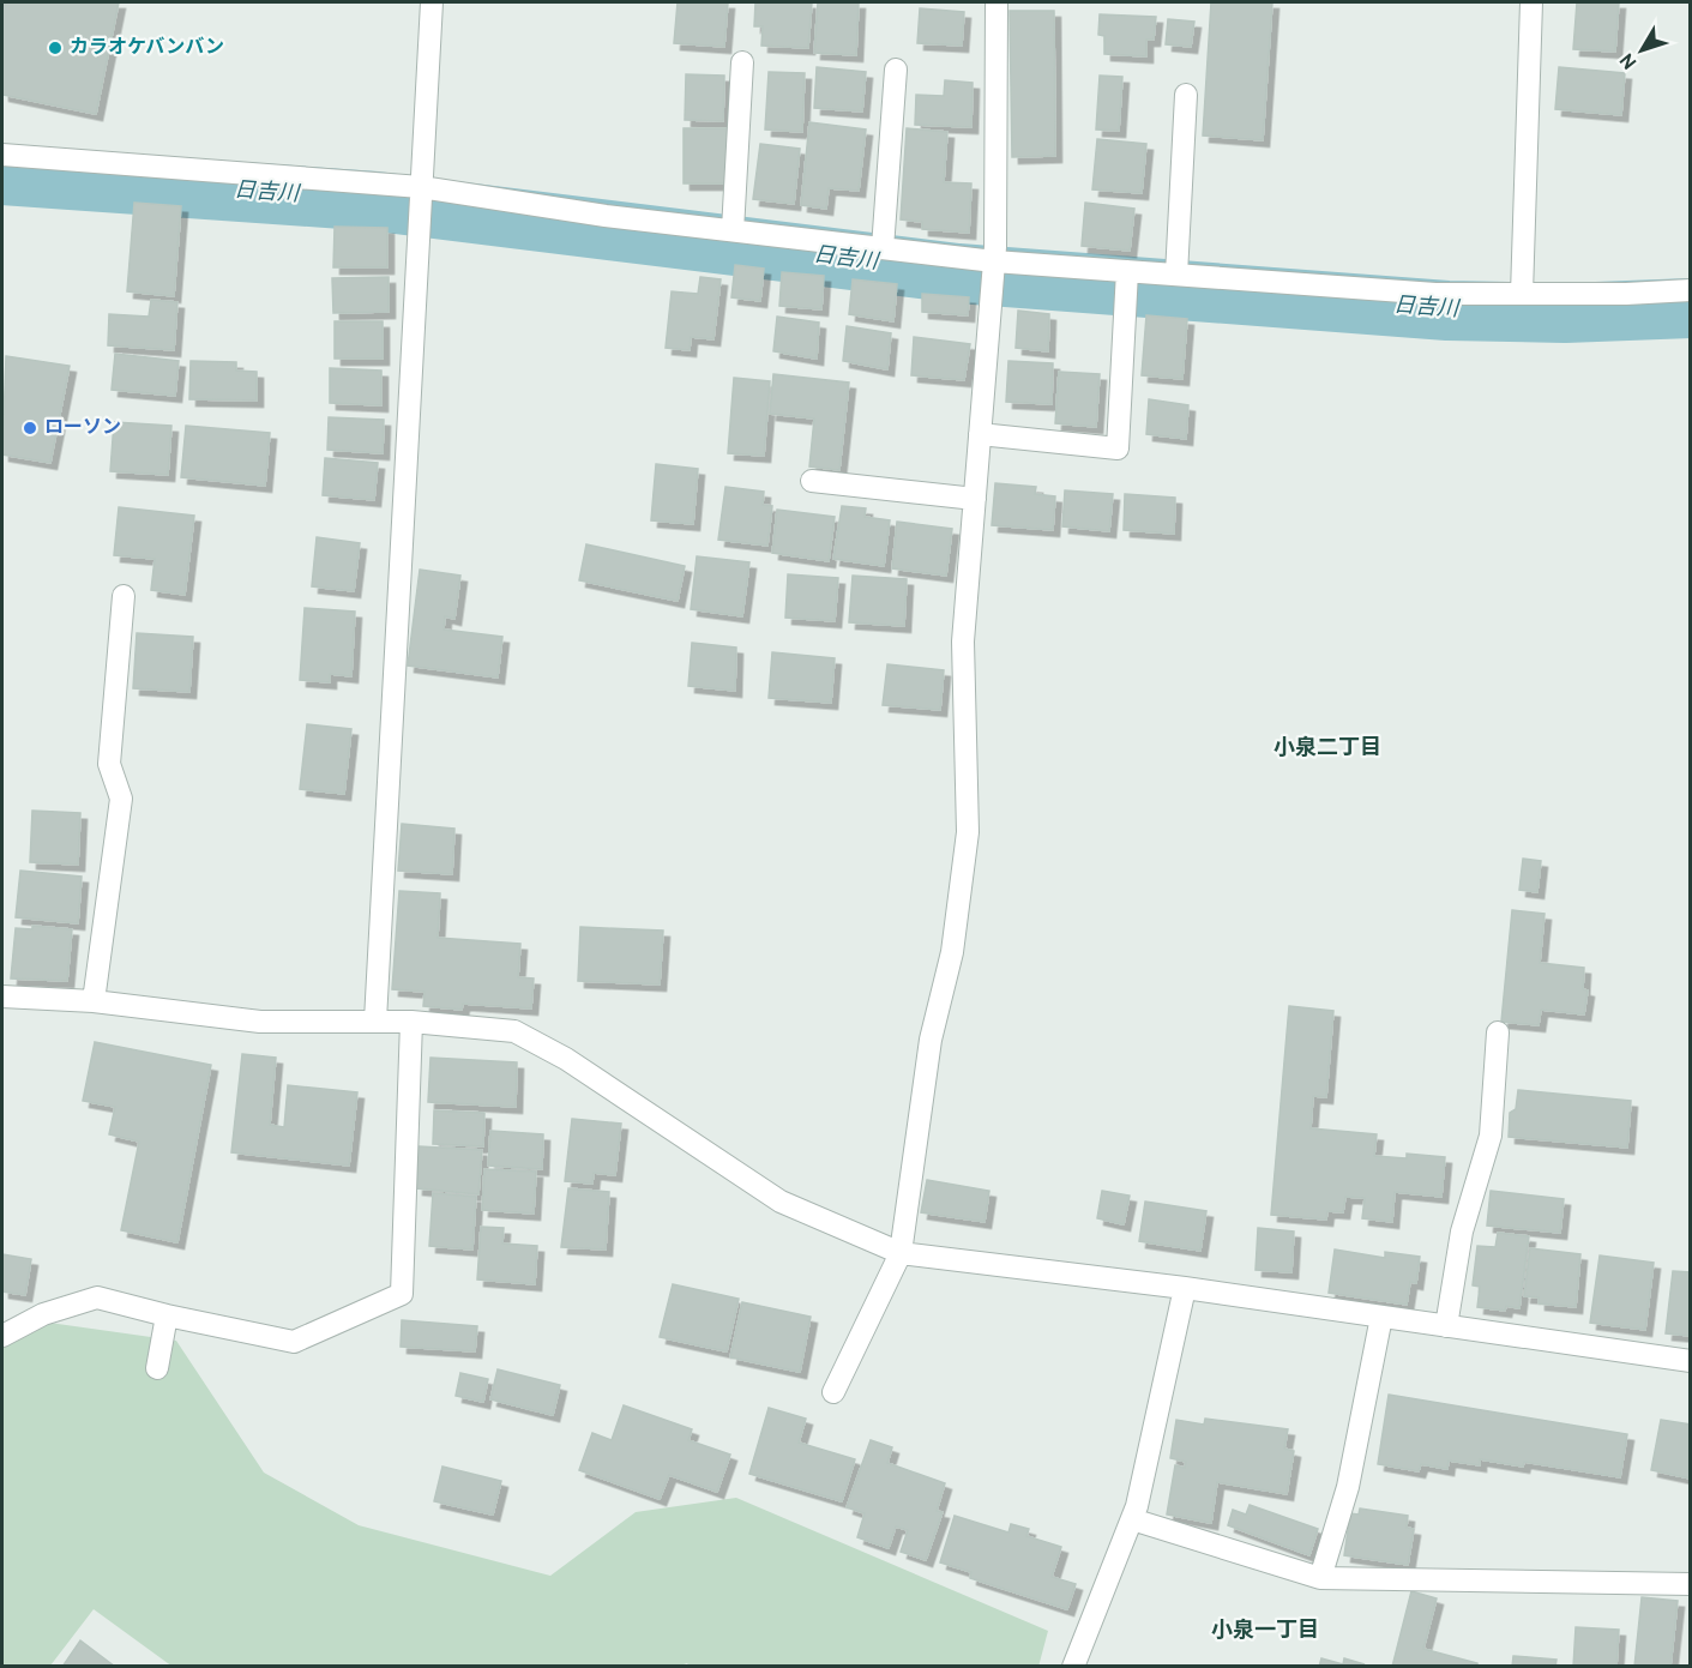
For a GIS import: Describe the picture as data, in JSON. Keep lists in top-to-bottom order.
{
  "districts": ["小泉二丁目", "小泉一丁目"],
  "water": ["日吉川"],
  "places": ["カラオケバンバン", "ローソン"],
  "north": "bottom left"
}
